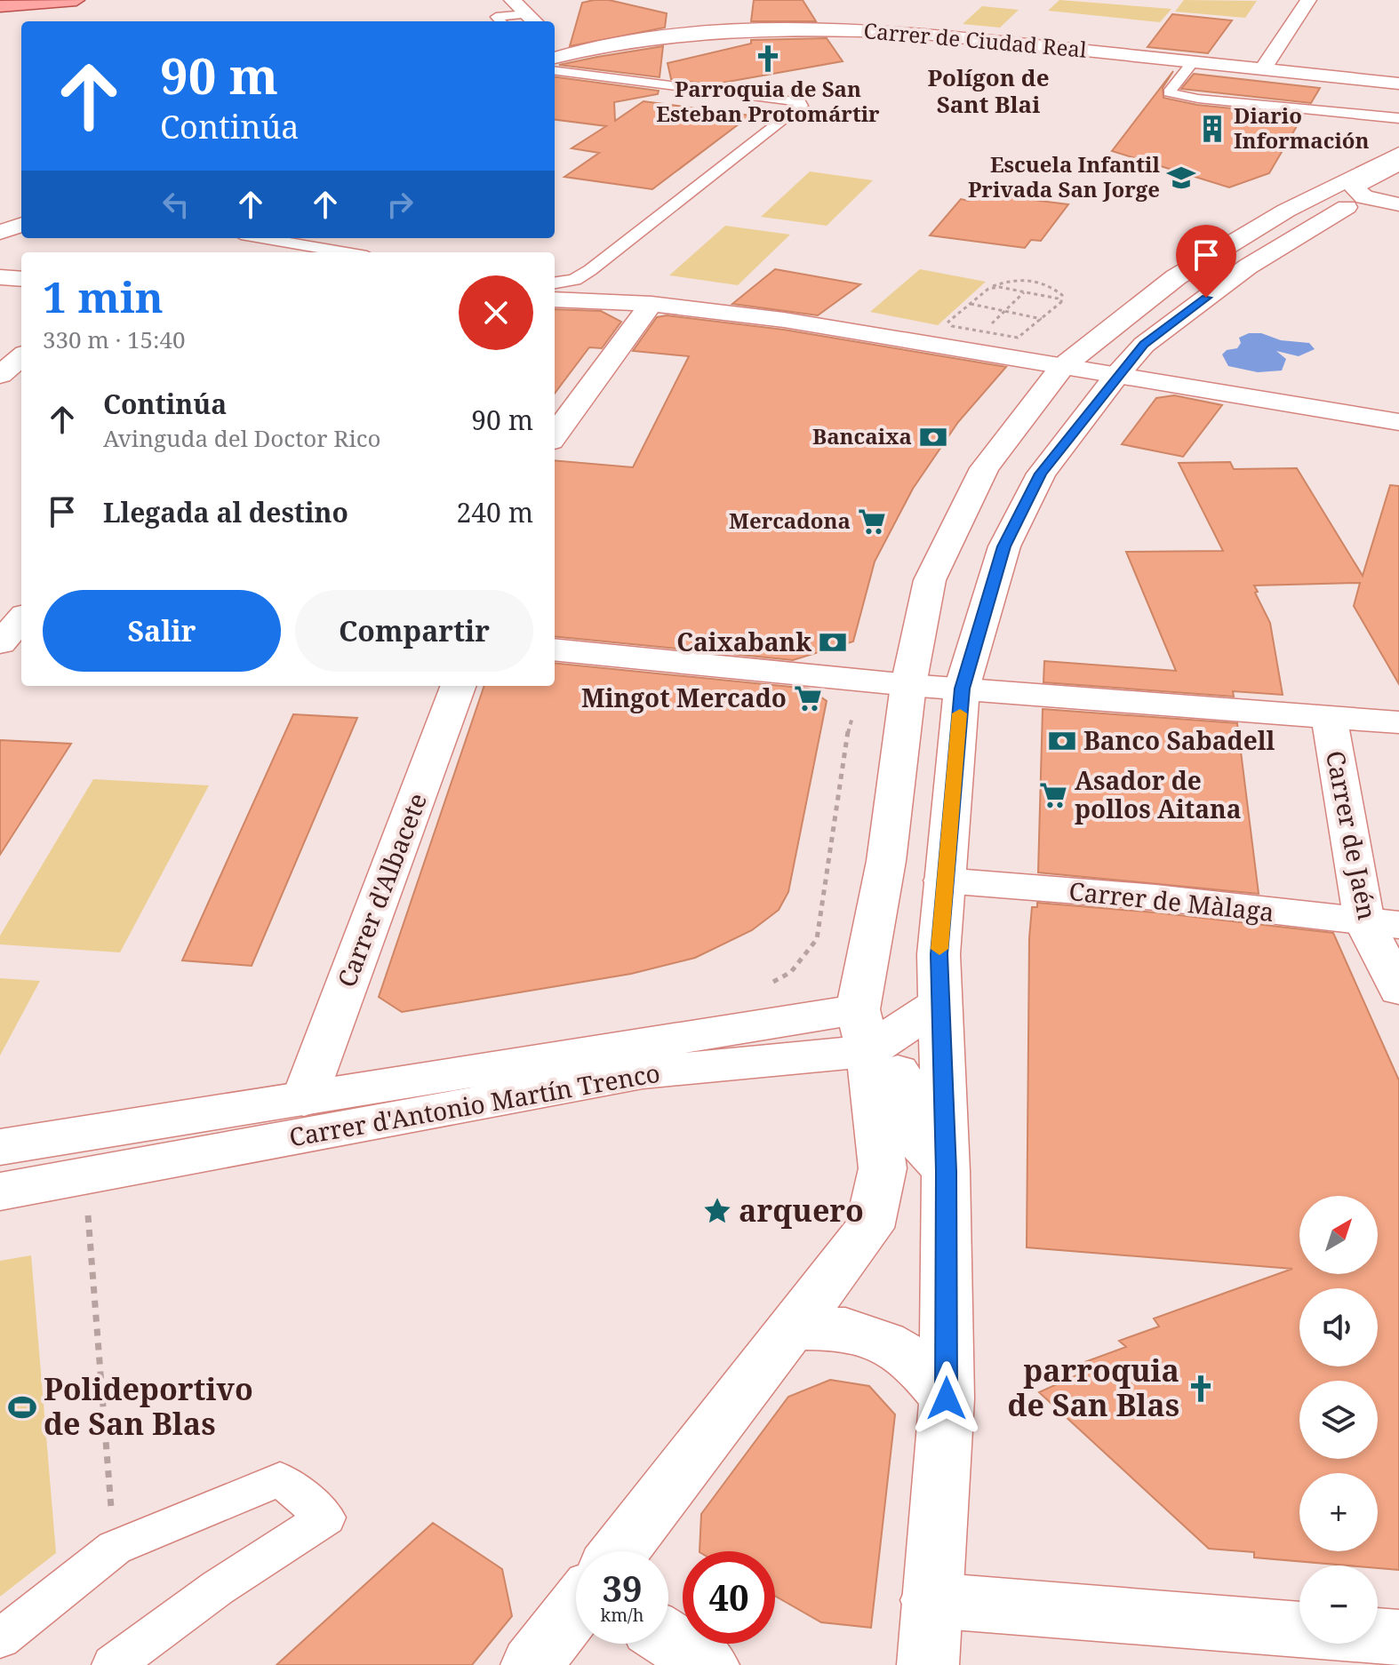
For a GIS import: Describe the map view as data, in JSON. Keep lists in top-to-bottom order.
{
  "streets": {
    "street": [
      "Carrer de Ciudad Real",
      "Carrer de Jaén",
      "Carrer d'Albacete",
      "Carrer de Màlaga",
      "Carrer d'Antonio Martín Trenco"
    ]
  },
  "crossings": [
    ["Carrer de Jaén", "Carrer de Màlaga"],
    ["Carrer d'Albacete", "Carrer d'Antonio Martín Trenco"]
  ],
  "districts": ["Polígon de Sant Blai"],
  "places": {
    "church": ["Parroquia de San Esteban Protomártir", "parroquia de San Blas"],
    "building": ["Diario Información"],
    "school or university": ["Escuela Infantil Privada San Jorge"],
    "bank": ["Bancaixa", "Caixabank", "Banco Sabadell"],
    "supermarket": ["Mercadona", "Mingot Mercado", "Asador de pollos Aitana"],
    "place": ["arquero"],
    "sports": ["Polideportivo de San Blas"]
  },
  "north": "top right",
  "page": {
    "turn": ["90 m", "Continúa"],
    "heading": ["1 min", "330 m · 15:40"],
    "list": [
      {
        "name": "Continúa",
        "note": "Avinguda del Doctor Rico",
        "value": "90 m"
      },
      {
        "name": "Llegada al destino",
        "value": "240 m"
      }
    ],
    "buttons": ["Salir", "Compartir"],
    "map_buttons": ["+", "−"],
    "speed": "39 km/h",
    "limit": "40"
  }
}
